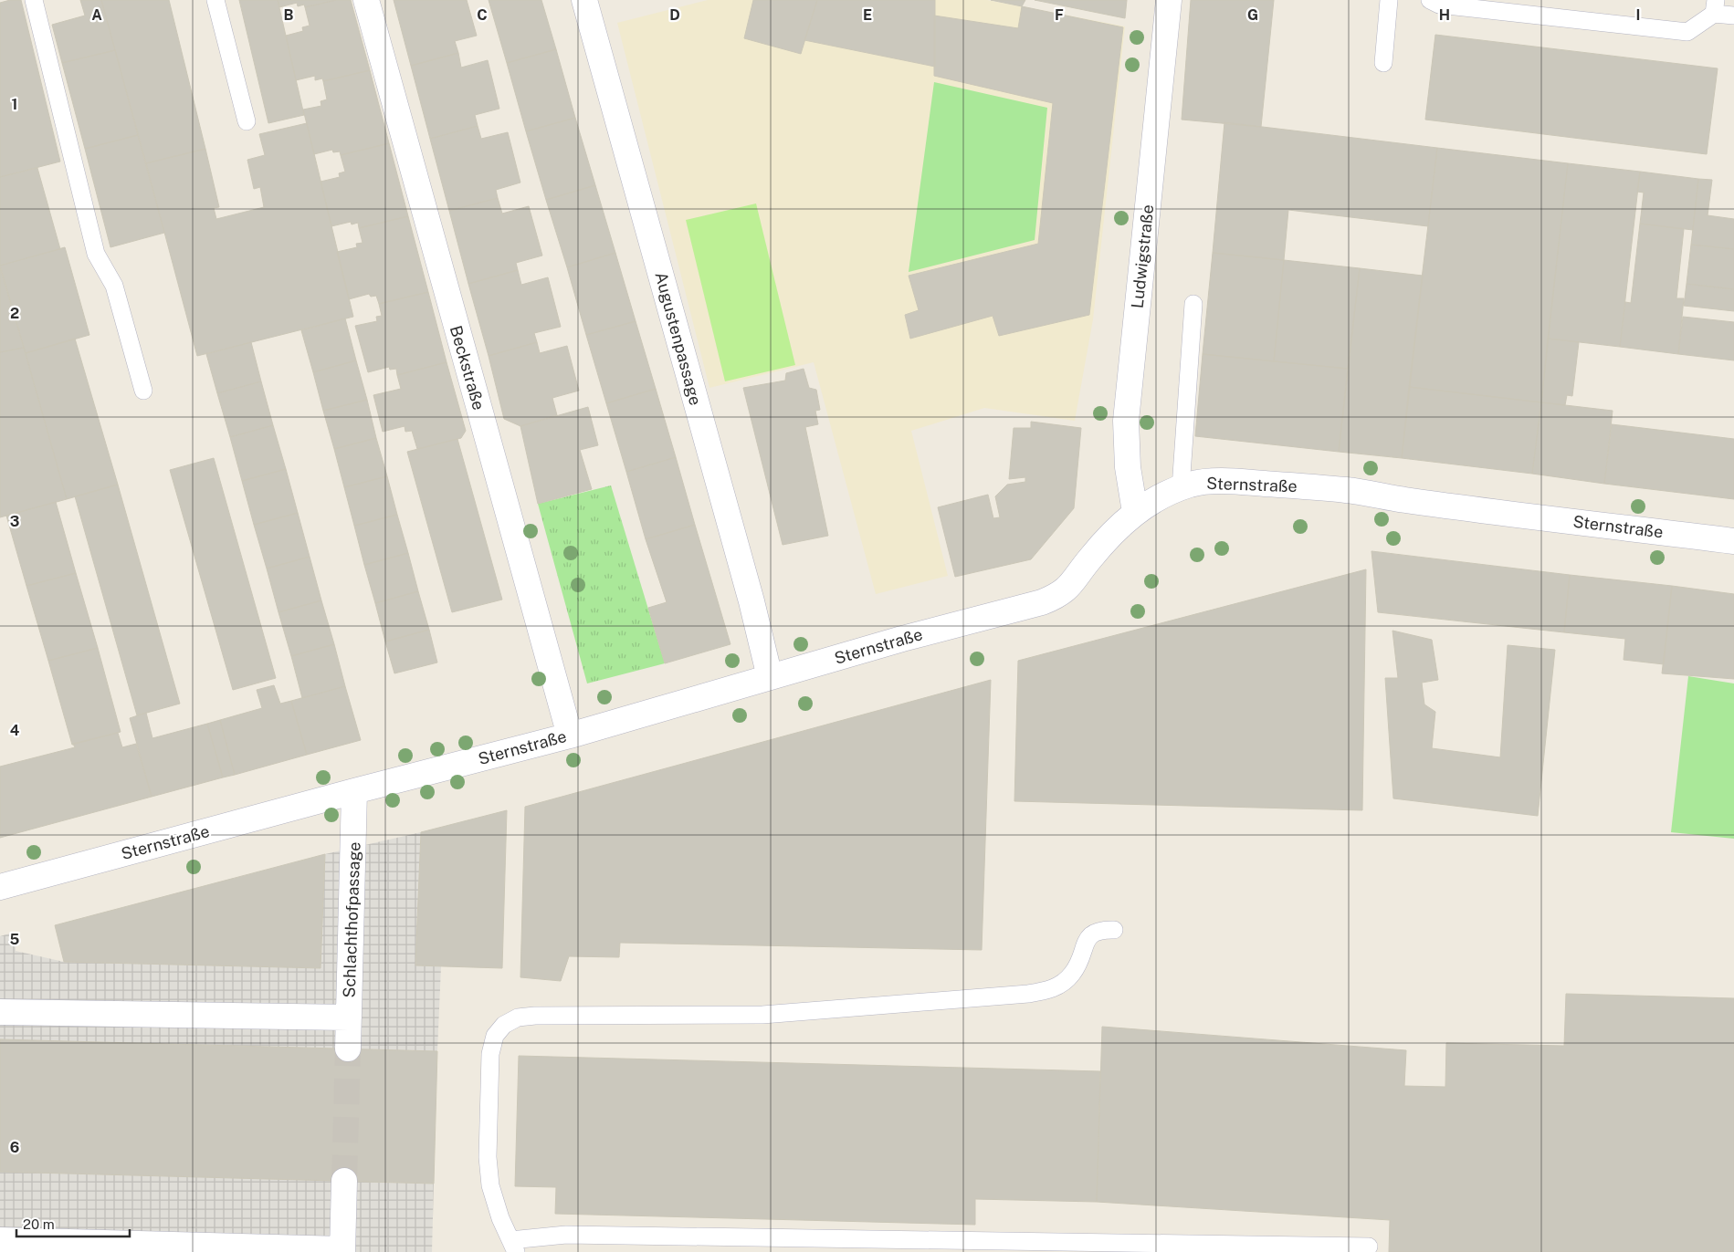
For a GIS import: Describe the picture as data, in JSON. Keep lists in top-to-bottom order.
{
  "streets": {
    "street": [
      "Ludwigstraße",
      "Augustenpassage",
      "Beckstraße",
      "Sternstraße",
      "Schlachthofpassage"
    ]
  },
  "crossings": [
    ["Ludwigstraße", "Sternstraße"],
    ["Augustenpassage", "Sternstraße"],
    ["Beckstraße", "Sternstraße"],
    ["Sternstraße", "Schlachthofpassage"]
  ],
  "scale_bar": "20 m",
  "grid": {
    "columns": [
      "A",
      "B",
      "C",
      "D",
      "E",
      "F",
      "G",
      "H",
      "I"
    ],
    "rows": [
      "1",
      "2",
      "3",
      "4",
      "5",
      "6"
    ]
  }
}
